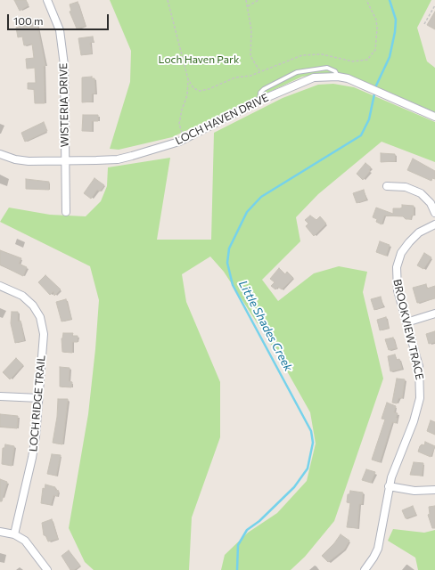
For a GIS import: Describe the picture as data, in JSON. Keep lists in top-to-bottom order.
{
  "streets": {
    "street": [
      "WISTERIA DRIVE",
      "LOCH HAVEN DRIVE",
      "BROOKVIEW TRACE",
      "LOCH RIDGE TRAIL"
    ]
  },
  "crossings": [
    ["WISTERIA DRIVE", "LOCH HAVEN DRIVE"]
  ],
  "water": ["Little Shades Creek"],
  "parks": ["Loch Haven Park"],
  "scale_bar": "100 m"
}
